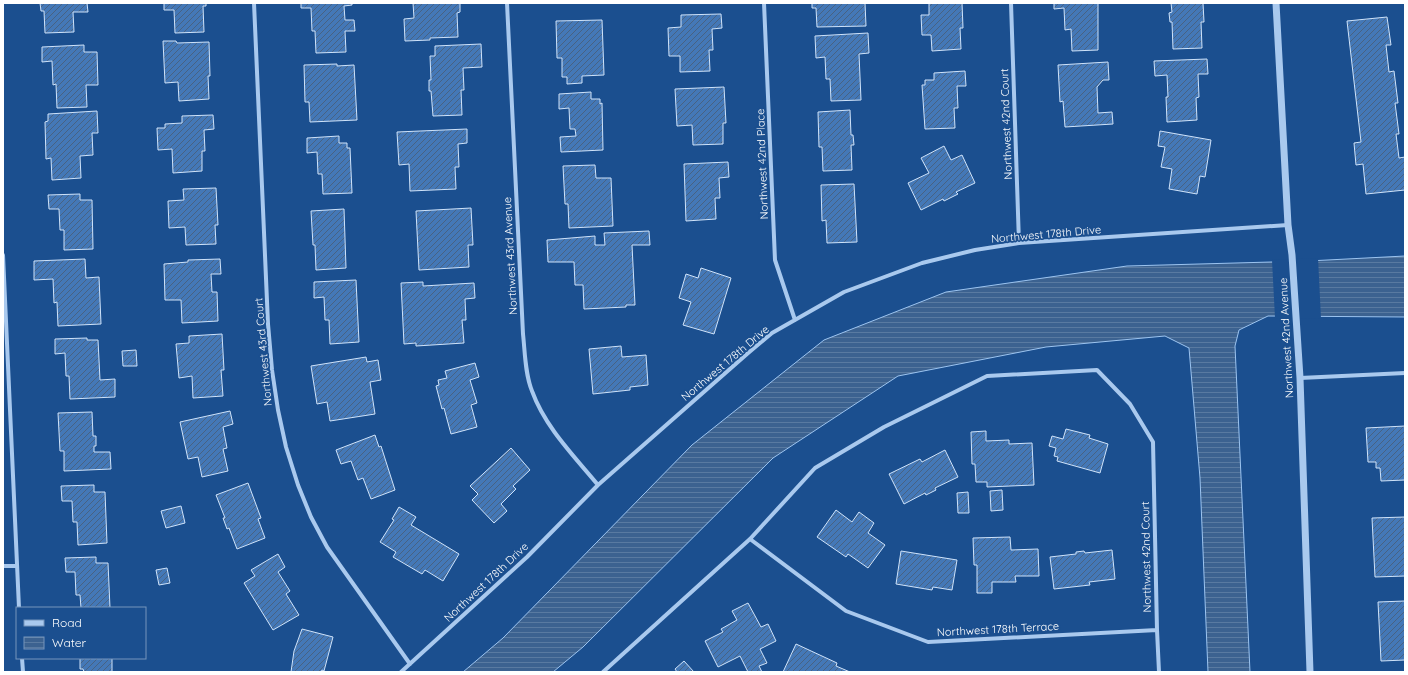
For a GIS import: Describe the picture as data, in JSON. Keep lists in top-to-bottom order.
{
  "streets": {
    "street": [
      "Northwest 42nd Court",
      "Northwest 42nd Place",
      "Northwest 178th Drive",
      "Northwest 43rd Avenue",
      "Northwest 42nd Avenue",
      "Northwest 43rd Court",
      "Northwest 178th Terrace"
    ]
  },
  "crossings": [
    ["Northwest 42nd Court", "Northwest 178th Drive"],
    ["Northwest 42nd Court", "Northwest 178th Terrace"],
    ["Northwest 42nd Place", "Northwest 178th Drive"],
    ["Northwest 178th Drive", "Northwest 43rd Avenue"],
    ["Northwest 178th Drive", "Northwest 42nd Avenue"],
    ["Northwest 178th Drive", "Northwest 43rd Court"]
  ],
  "legend": ["Road", "Water"]
}
